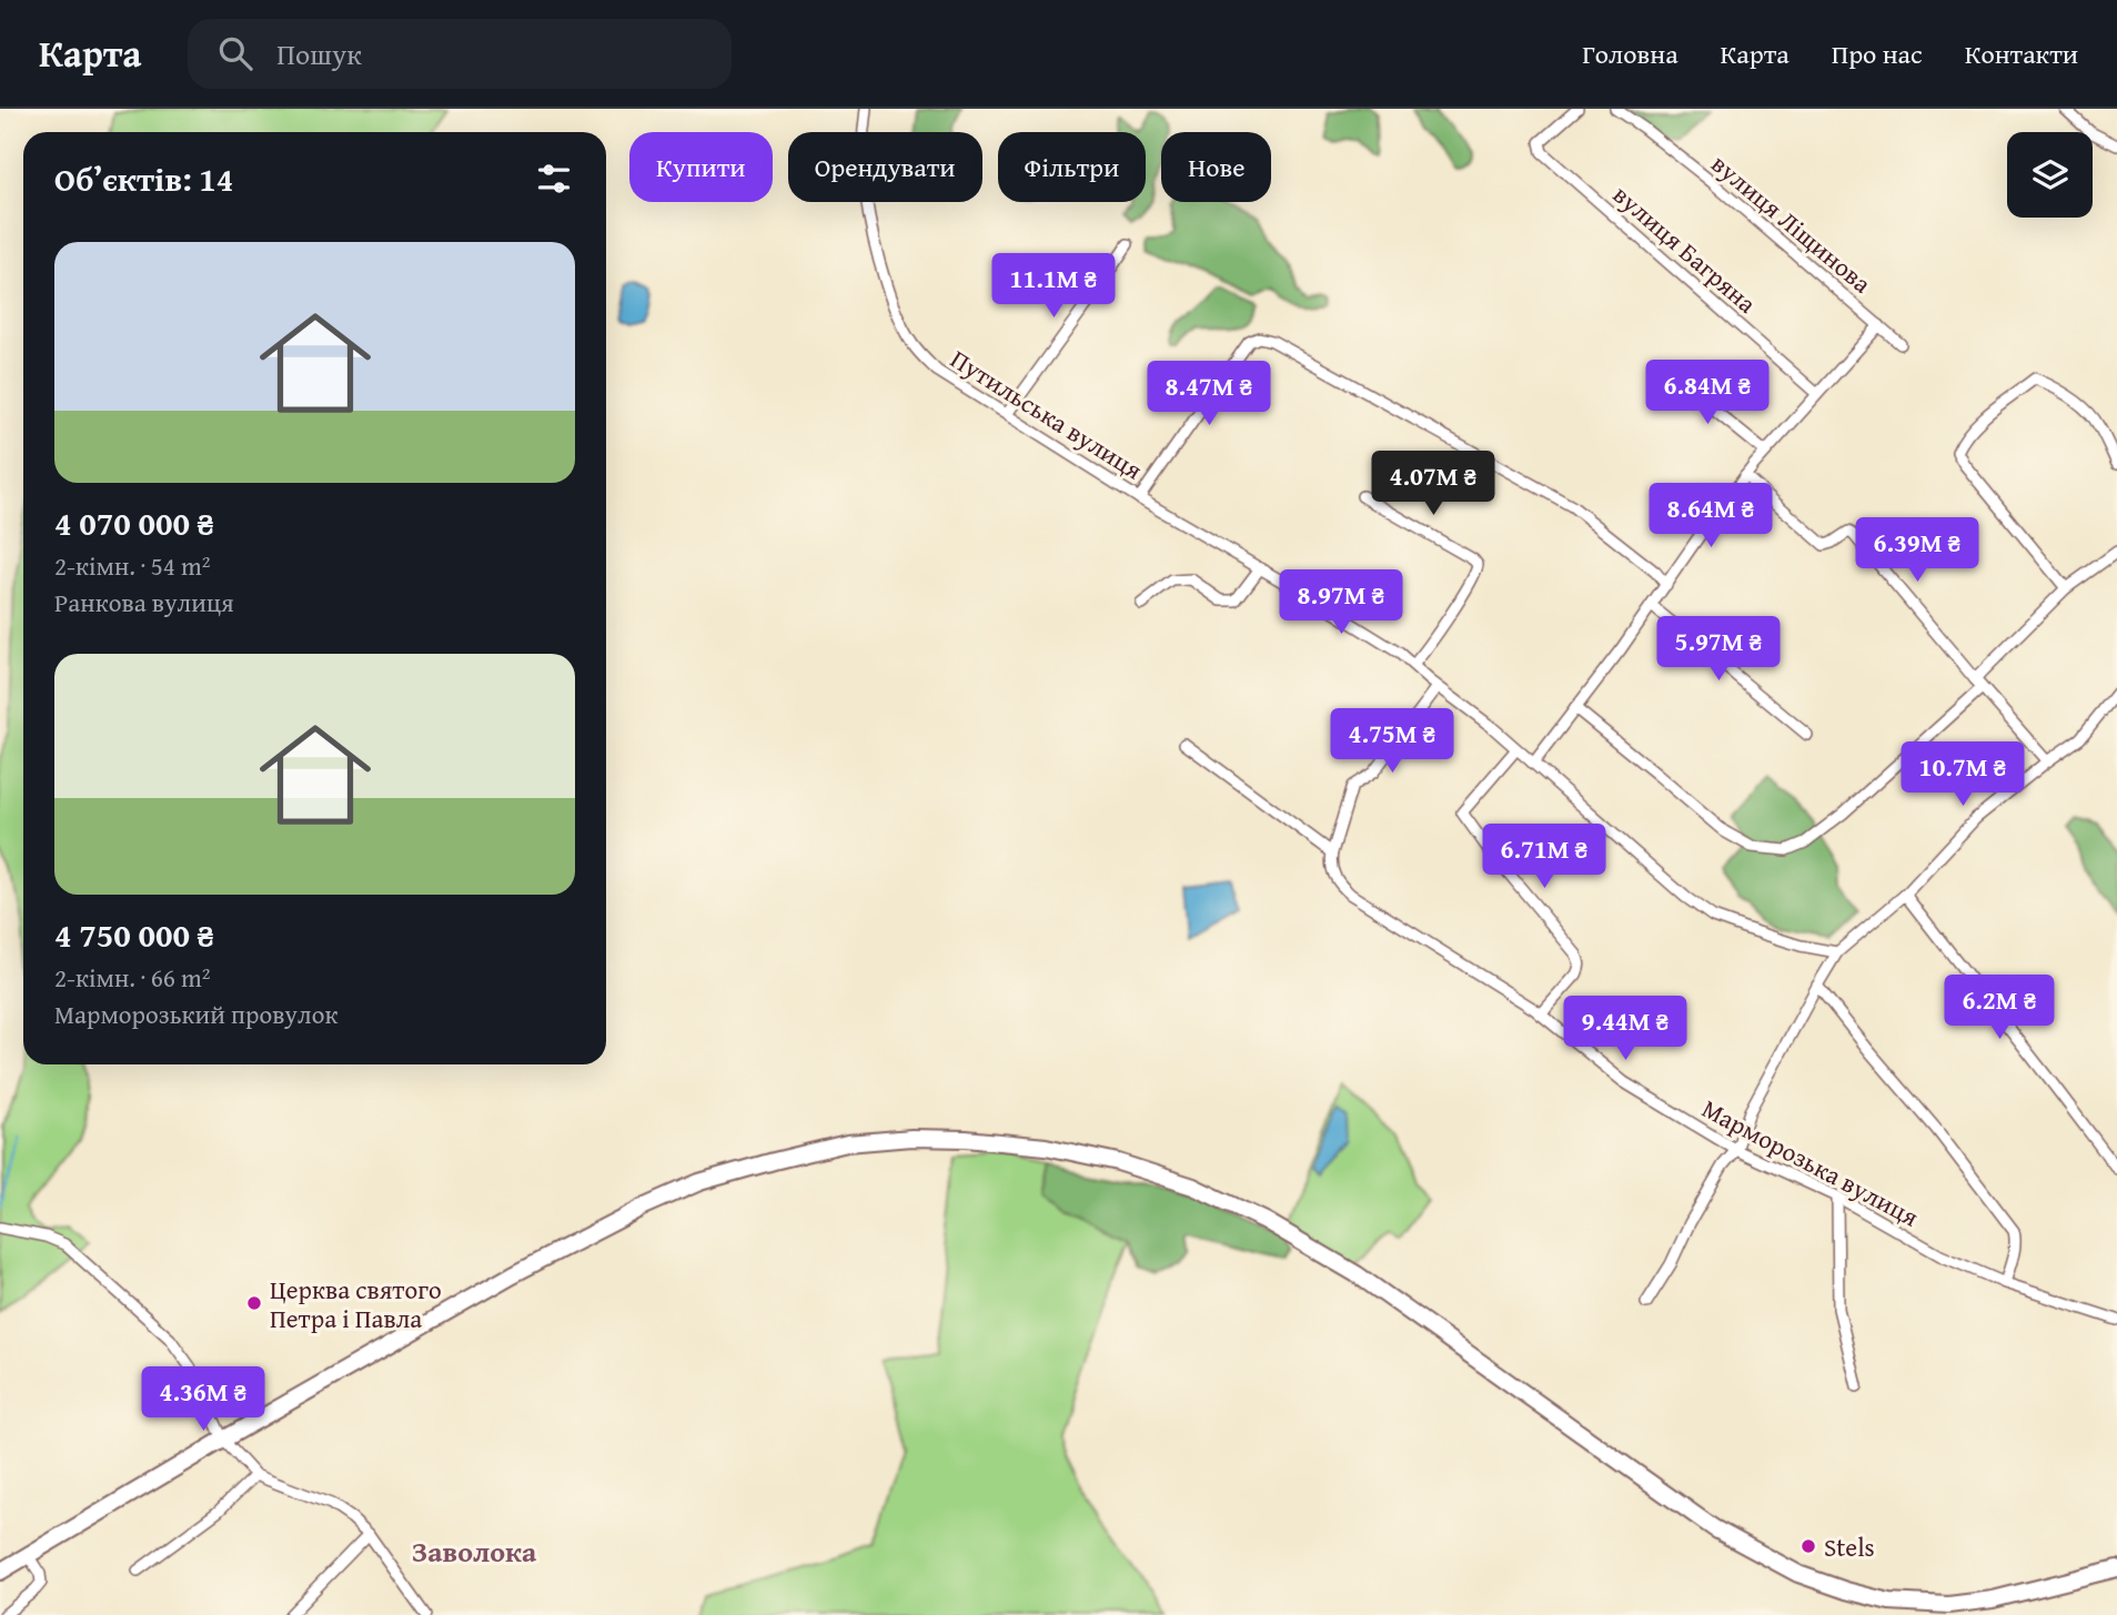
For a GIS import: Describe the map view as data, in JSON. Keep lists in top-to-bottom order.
{
  "streets": {
    "street": [
      "вулиця Ліщинова",
      "вулиця Багряна",
      "Путильська вулиця",
      "Марморозька вулиця"
    ]
  },
  "districts": ["Заволока"],
  "places": ["Церква святого Петра і Павла", "Stels"],
  "page": {
    "header": "Карта",
    "search": "Пошук",
    "nav": [
      "Головна",
      "Карта",
      "Про нас",
      "Контакти"
    ],
    "chip": [
      "Купити",
      "Орендувати",
      "Фільтри",
      "Нове"
    ],
    "heading": "Об’єктів: 14",
    "list": [
      {
        "name": "4 070 000 ₴",
        "note": "2-кімн. · 54 m² · Ранкова вулиця"
      },
      {
        "name": "4 750 000 ₴",
        "note": "2-кімн. · 66 m² · Марморозький провулок"
      }
    ],
    "price": [
      "11.1M ₴",
      "6.84M ₴",
      "8.47M ₴",
      "4.07M ₴",
      "8.64M ₴",
      "6.39M ₴",
      "8.97M ₴",
      "5.97M ₴",
      "4.75M ₴",
      "10.7M ₴",
      "6.71M ₴",
      "6.2M ₴",
      "9.44M ₴",
      "4.36M ₴"
    ]
  }
}
